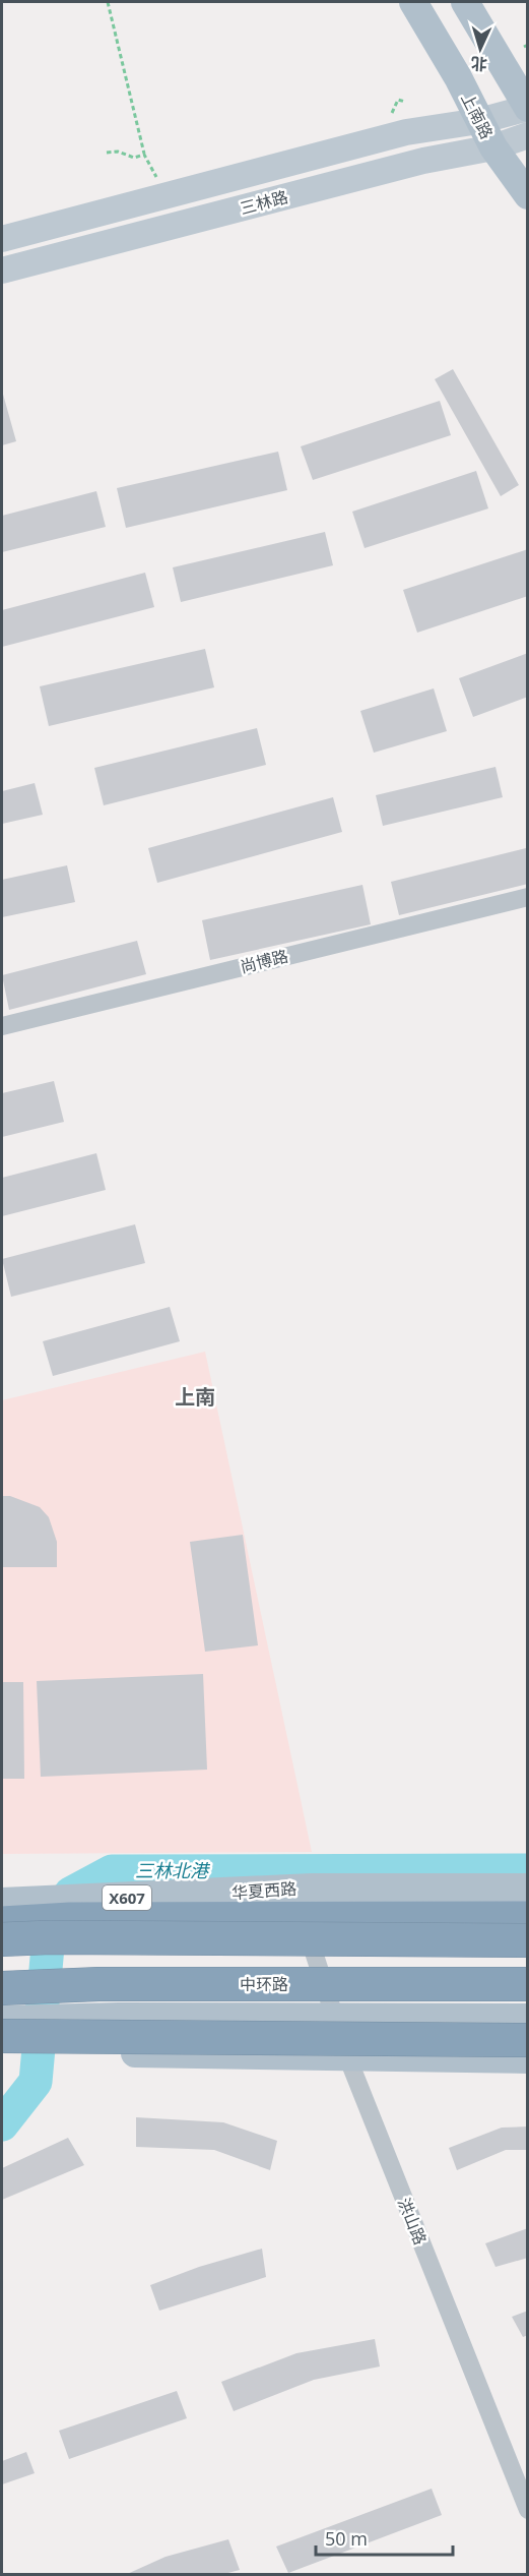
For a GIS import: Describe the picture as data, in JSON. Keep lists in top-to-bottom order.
{
  "streets": {
    "highway": ["中环路"],
    "main road": [
      "上南路",
      "三林路",
      "华夏西路",
      "X607"
    ],
    "street": ["尚博路", "洪山路"]
  },
  "crossings": [
    ["上南路", "三林路"]
  ],
  "districts": ["上南"],
  "water": ["三林北港"],
  "scale_bar": "50 m",
  "north": "bottom"
}
